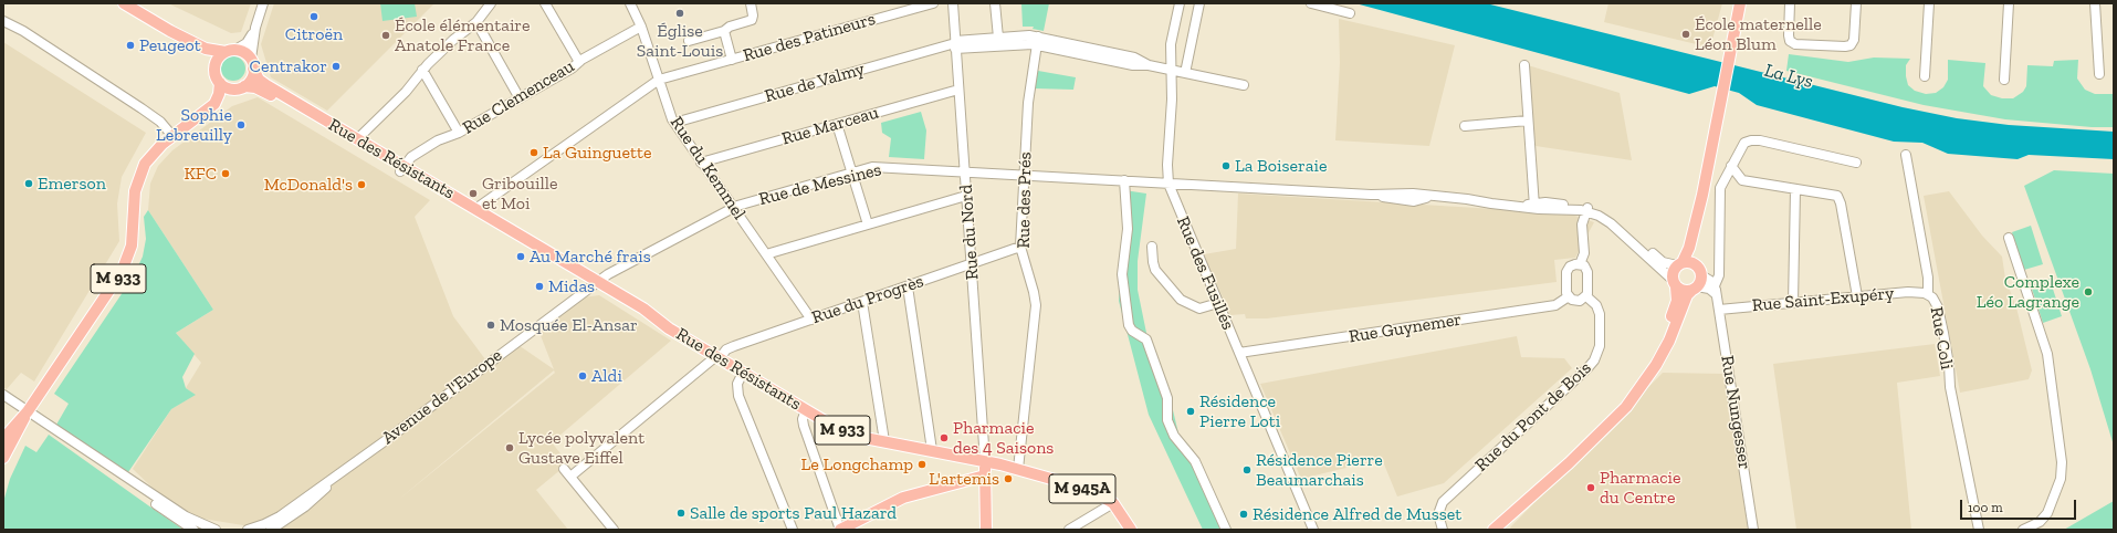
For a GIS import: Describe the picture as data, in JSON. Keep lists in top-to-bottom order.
{
  "streets": {
    "main road": ["Rue des Résistants", "M 933", "M 945A"],
    "street": [
      "Rue des Patineurs",
      "Rue de Valmy",
      "Rue Clemenceau",
      "Rue Marceau",
      "Rue du Kemmel",
      "Rue de Messines",
      "Rue des Prés",
      "Rue du Nord",
      "Rue des Fusillés",
      "Rue du Progrès",
      "Rue Saint-Exupéry",
      "Rue Guynemer",
      "Rue Coli",
      "Avenue de l'Europe",
      "Rue Nungesser",
      "Rue du Pont de Bois"
    ]
  },
  "crossings": [
    ["Rue des Patineurs", "Rue des Résistants"],
    ["Rue des Patineurs", "Rue du Kemmel"],
    ["Rue de Valmy", "Rue du Kemmel"],
    ["Rue de Valmy", "Rue du Nord"],
    ["Rue Clemenceau", "Rue des Résistants"],
    ["Rue Clemenceau", "Rue du Kemmel"],
    ["Rue Marceau", "Rue du Kemmel"],
    ["Rue Marceau", "Rue du Nord"],
    ["Rue des Résistants", "Rue de Messines"],
    ["Rue des Résistants", "Rue du Nord"],
    ["Rue des Résistants", "M 933"],
    ["Rue des Résistants", "Rue du Progrès"],
    ["Rue des Résistants", "Avenue de l'Europe"],
    ["Rue des Résistants", "M 945A"],
    ["Rue du Kemmel", "Rue de Messines"],
    ["Rue du Kemmel", "Rue du Progrès"],
    ["Rue de Messines", "Rue des Prés"],
    ["Rue de Messines", "Rue du Nord"],
    ["Rue de Messines", "Rue des Fusillés"],
    ["Rue de Messines", "Avenue de l'Europe"],
    ["Rue des Prés", "Rue du Progrès"],
    ["Rue des Prés", "M 945A"],
    ["Rue du Nord", "Rue du Progrès"],
    ["Rue du Nord", "M 945A"],
    ["Rue des Fusillés", "Rue Guynemer"],
    ["Rue Saint-Exupéry", "Rue Coli"],
    ["Rue Saint-Exupéry", "Rue Nungesser"],
    ["Rue Guynemer", "Rue du Pont de Bois"]
  ],
  "water": ["La Lys"],
  "places": [
    "Église Saint-Louis",
    "Citroën",
    "École maternelle Léon Blum",
    "École élémentaire Anatole France",
    "Peugeot",
    "Centrakor",
    "Sophie Lebreuilly",
    "La Guinguette",
    "La Boiseraie",
    "KFC",
    "Emerson",
    "McDonald's",
    "Gribouille et Moi",
    "Au Marché frais",
    "Midas",
    "Complexe Léo Lagrange",
    "Mosquée El-Ansar",
    "Aldi",
    "Résidence Pierre Loti",
    "Pharmacie des 4 Saisons",
    "Lycée polyvalent Gustave Eiffel",
    "Le Longchamp",
    "Résidence Pierre Beaumarchais",
    "L'artemis",
    "Pharmacie du Centre",
    "Salle de sports Paul Hazard",
    "Résidence Alfred de Musset"
  ],
  "scale_bar": "100 m"
}
